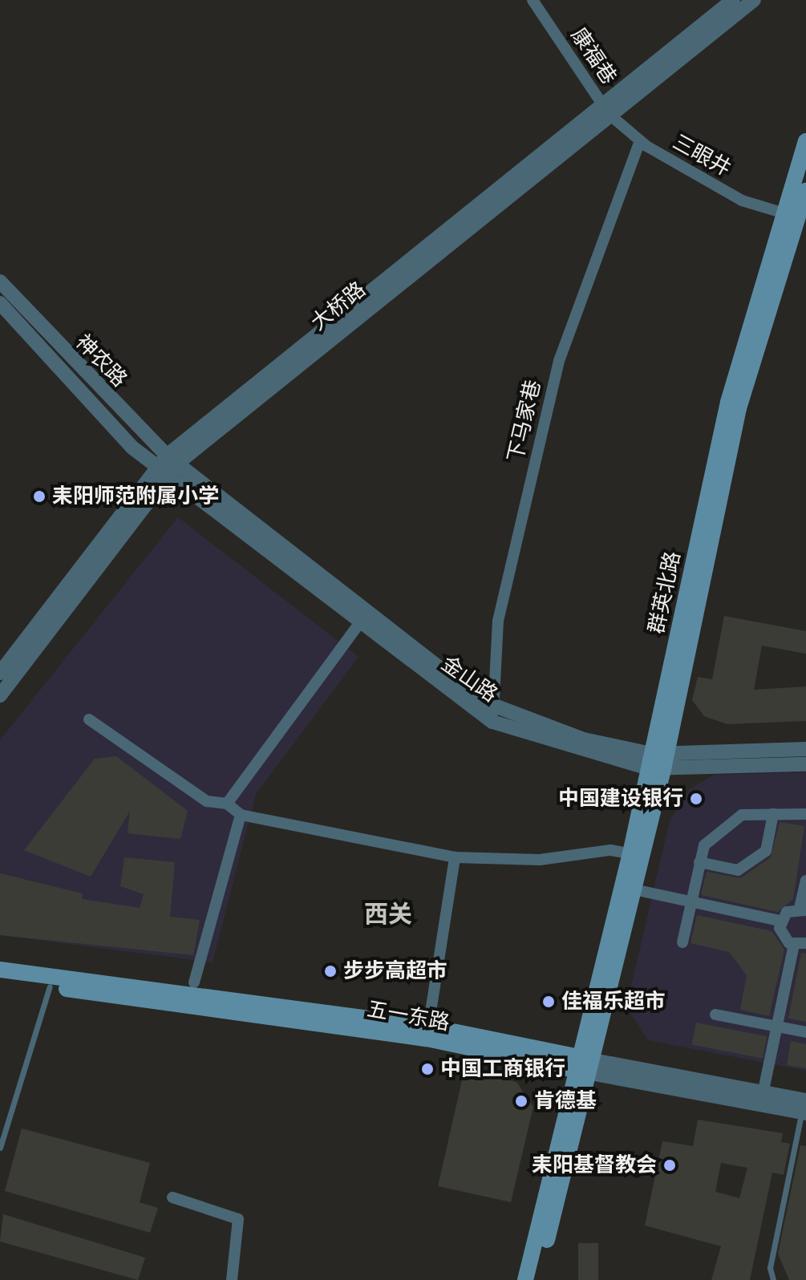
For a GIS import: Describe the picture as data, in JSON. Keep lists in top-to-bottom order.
{
  "streets": {
    "main road": ["群英北路", "五一东路"],
    "street": [
      "康福巷",
      "三眼井",
      "大桥路",
      "神农路",
      "下马家巷",
      "金山路"
    ]
  },
  "crossings": [
    ["康福巷", "三眼井"],
    ["康福巷", "大桥路"],
    ["三眼井", "大桥路"],
    ["三眼井", "下马家巷"],
    ["三眼井", "群英北路"],
    ["大桥路", "神农路"],
    ["大桥路", "金山路"],
    ["神农路", "金山路"],
    ["下马家巷", "金山路"],
    ["群英北路", "金山路"],
    ["群英北路", "五一东路"]
  ],
  "districts": ["西关"],
  "places": [
    "耒阳师范附属小学",
    "中国建设银行",
    "步步高超市",
    "佳福乐超市",
    "中国工商银行",
    "肯德基",
    "耒阳基督教会"
  ]
}
